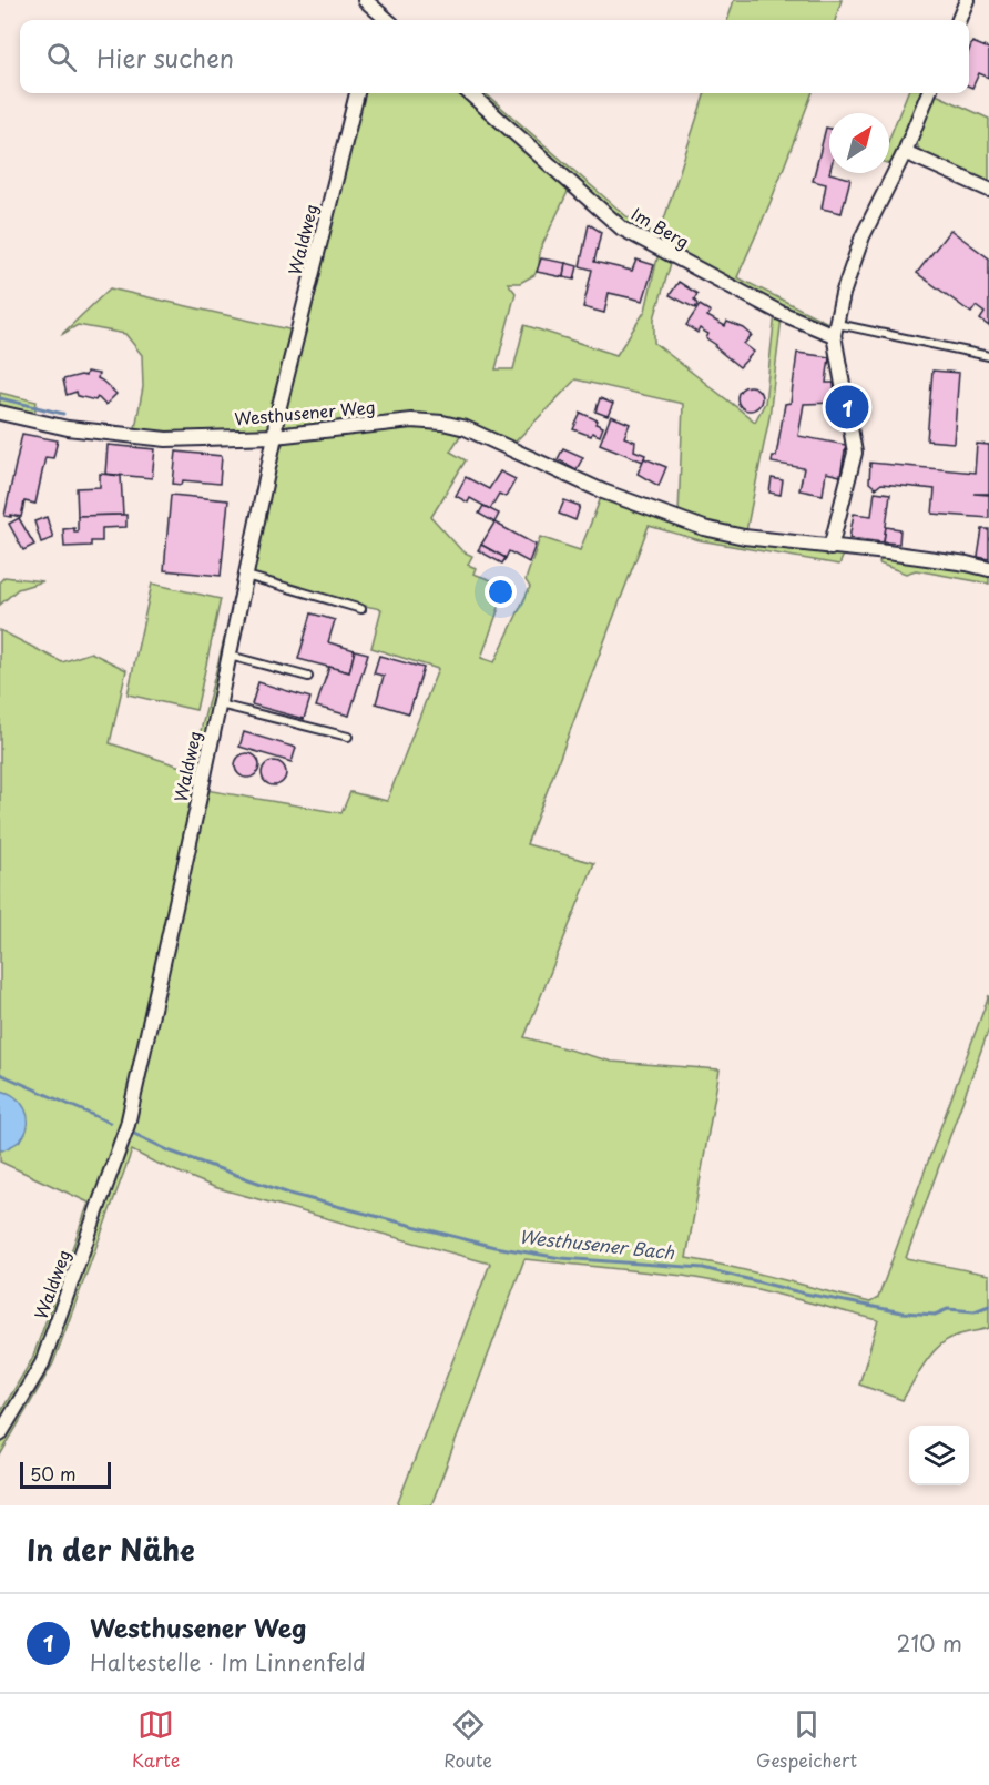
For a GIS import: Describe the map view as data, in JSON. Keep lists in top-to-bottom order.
{
  "streets": {
    "street": ["Im Berg", "Waldweg", "Westhusener Weg"]
  },
  "crossings": [
    ["Waldweg", "Westhusener Weg"]
  ],
  "water": ["Westhusener Bach"],
  "scale_bar": "50 m",
  "north": "top right",
  "page": {
    "search": "Hier suchen",
    "pins": "1",
    "scale": "50 m",
    "heading": "In der Nähe",
    "list": [
      {
        "mark": "1",
        "name": "Westhusener Weg",
        "note": "Haltestelle · Im Linnenfeld",
        "value": "210 m"
      }
    ],
    "nav": ["Karte", "Route", "Gespeichert"]
  }
}
